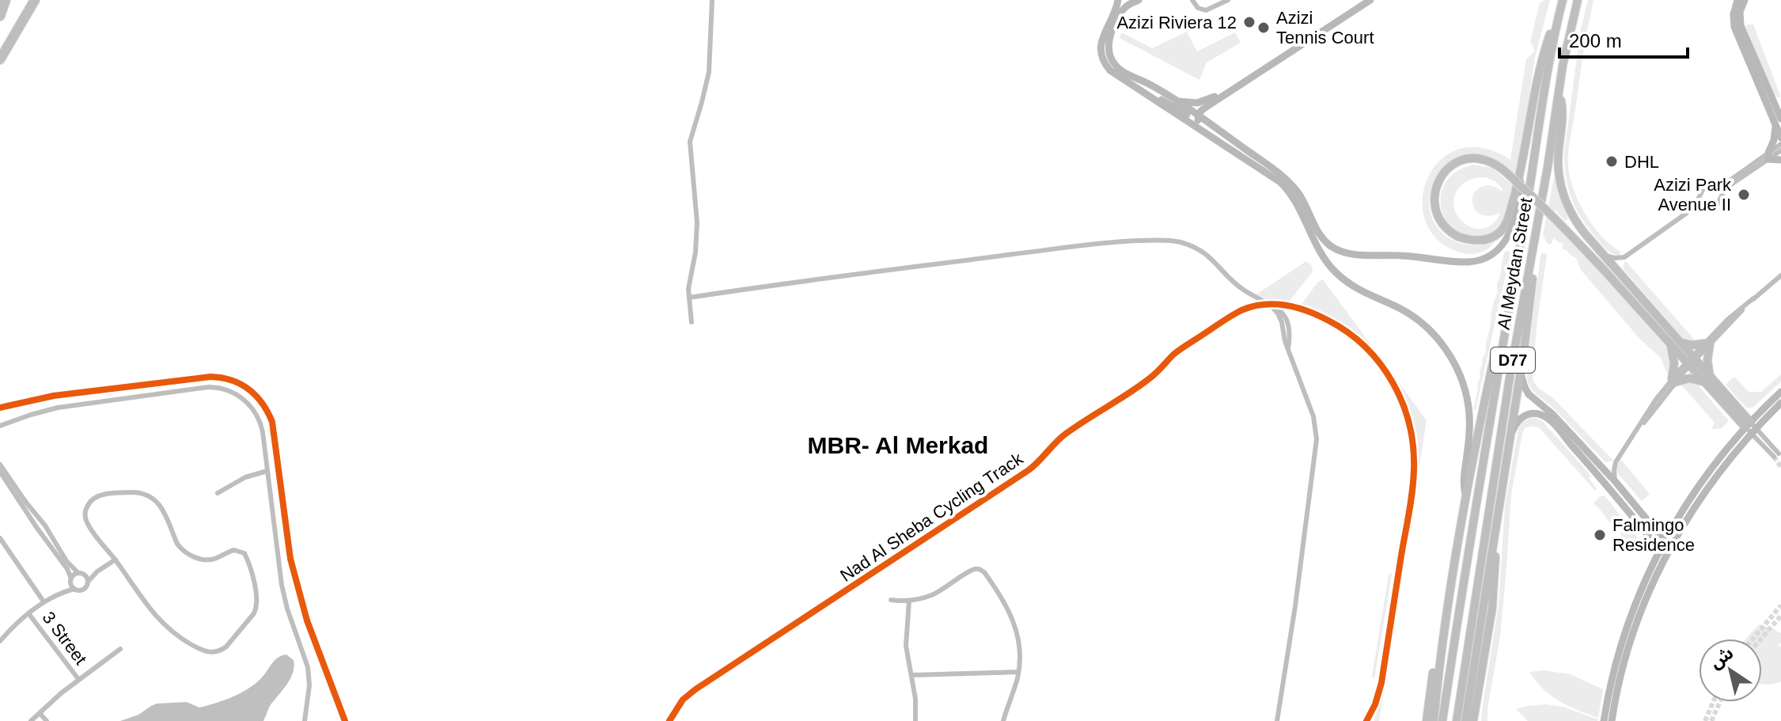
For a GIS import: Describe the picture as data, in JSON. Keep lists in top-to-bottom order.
{
  "streets": {
    "main road": ["Al Meydan Street", "D77"],
    "street": ["3 Street"],
    "cycle path": ["Nad Al Sheba Cycling Track"]
  },
  "districts": ["MBR- Al Merkad"],
  "places": [
    "Azizi Riviera 12",
    "Azizi Tennis Court",
    "DHL",
    "Azizi Park Avenue II",
    "Falmingo Residence"
  ],
  "scale_bar": "200 m",
  "north": "top left"
}
